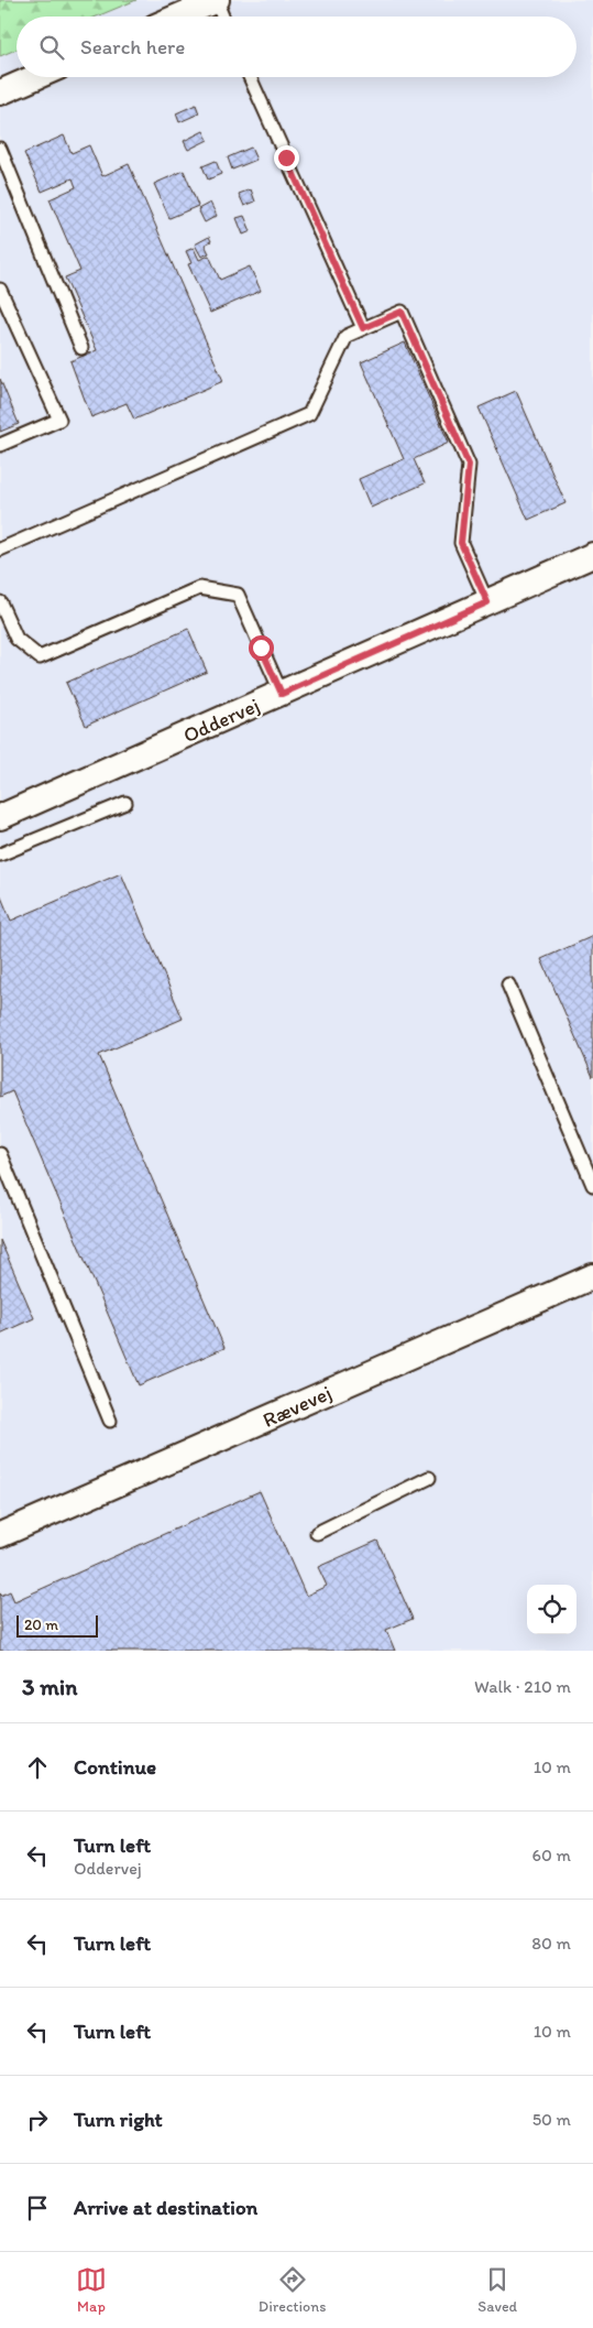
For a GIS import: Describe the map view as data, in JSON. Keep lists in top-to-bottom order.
{
  "streets": {
    "street": ["Oddervej", "Rævevej"]
  },
  "scale_bar": "20 m",
  "page": {
    "search": "Search here",
    "scale": "20 m",
    "heading": ["3 min", "Walk · 210 m"],
    "list": [
      ["Continue", "10 m"],
      ["Turn left", "Oddervej", "60 m"],
      ["Turn left", "80 m"],
      ["Turn left", "10 m"],
      ["Turn right", "50 m"],
      "Arrive at destination"
    ],
    "nav": ["Map", "Directions", "Saved"]
  }
}
